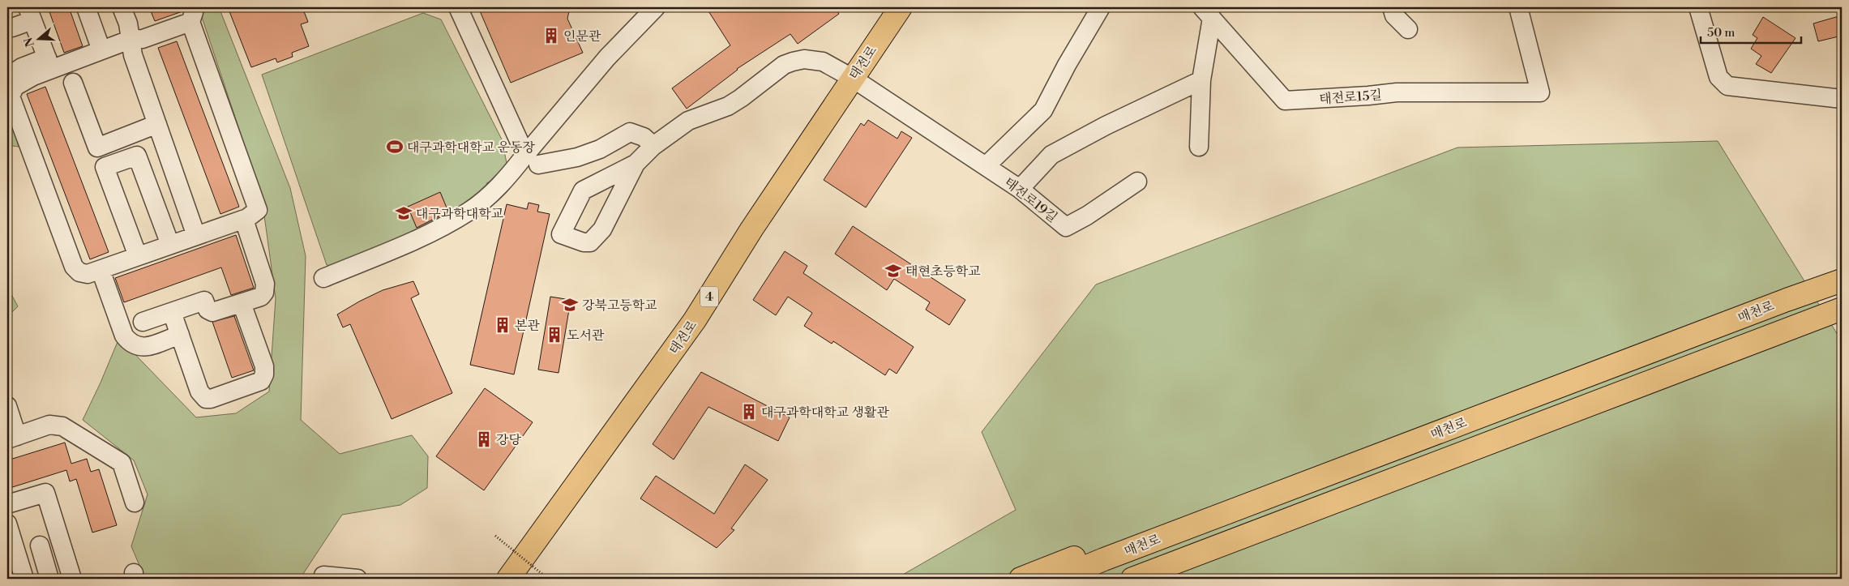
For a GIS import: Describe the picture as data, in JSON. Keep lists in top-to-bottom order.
{
  "streets": {
    "main road": ["태전로", "4", "매천로"],
    "street": ["태전로15길", "태전로19길"]
  },
  "crossings": [
    ["태전로", "태전로19길"]
  ],
  "places": {
    "building": [
      "인문관",
      "본관",
      "도서관",
      "대구과학대학교 생활관",
      "강당"
    ],
    "sports": ["대구과학대학교 운동장"],
    "school or university": ["대구과학대학교", "태현초등학교", "강북고등학교"]
  },
  "scale_bar": "50 m",
  "north": "left"
}
